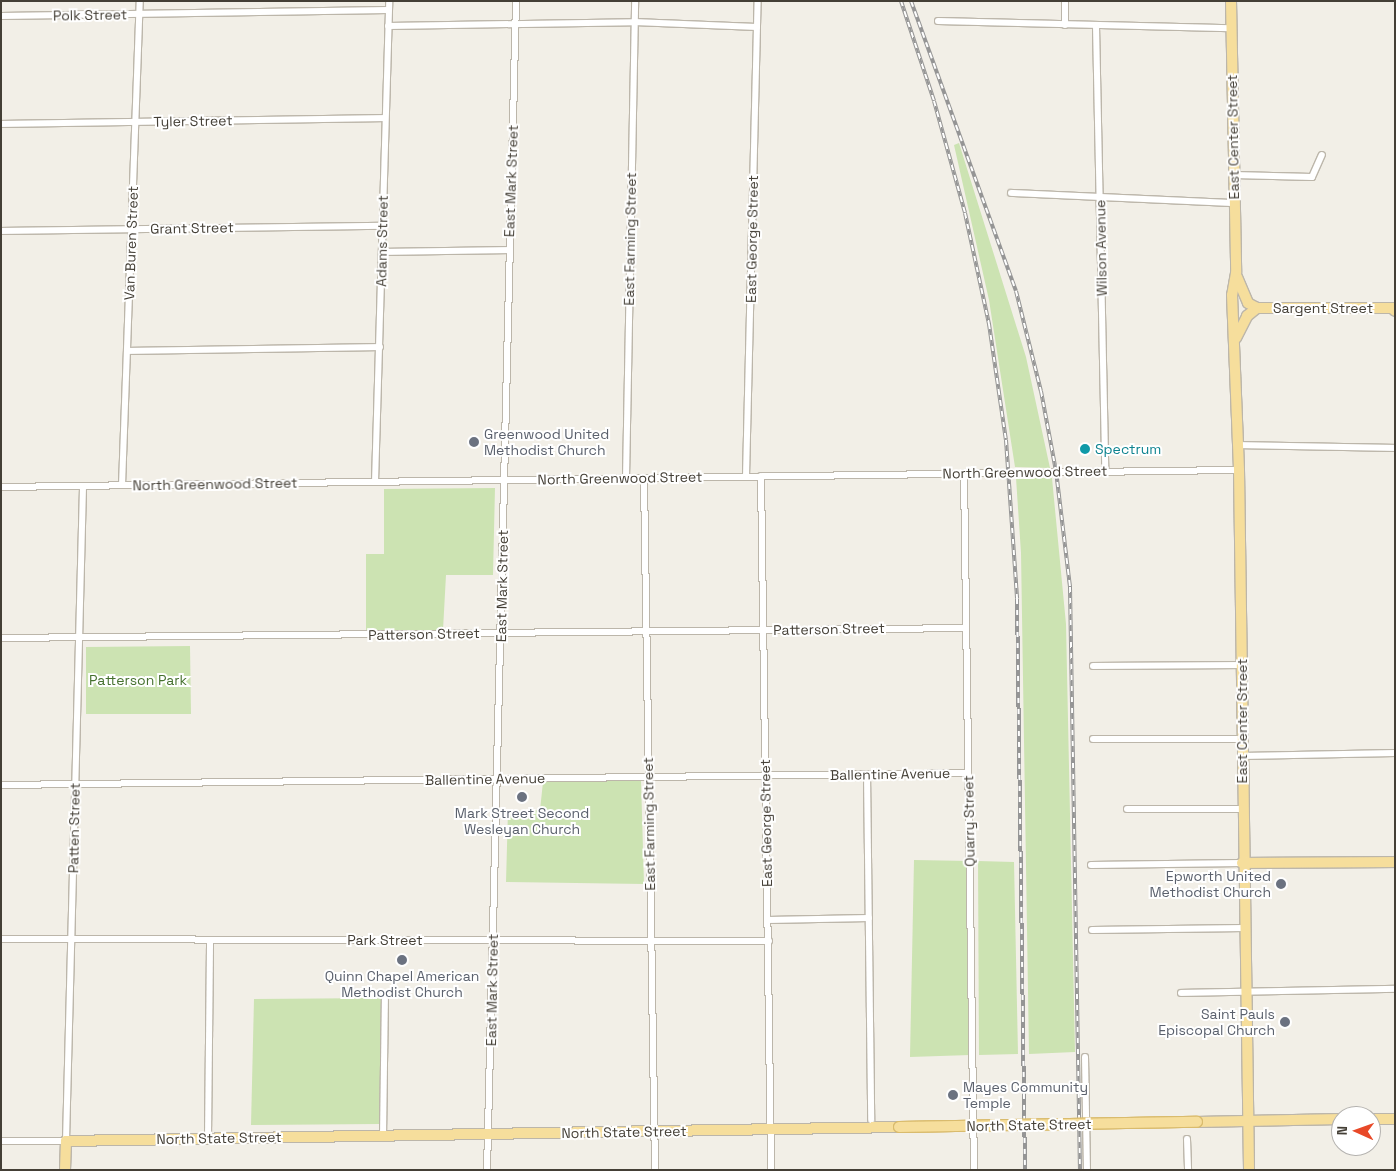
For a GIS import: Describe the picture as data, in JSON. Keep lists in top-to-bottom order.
{
  "streets": {
    "main road": [
      "East Center Street",
      "Sargent Street",
      "Patten Street",
      "North State Street"
    ],
    "street": [
      "Polk Street",
      "Tyler Street",
      "East Mark Street",
      "Grant Street",
      "East Farming Street",
      "East George Street",
      "Adams Street",
      "Van Buren Street",
      "Wilson Avenue",
      "North Greenwood Street",
      "Patterson Street",
      "Ballentine Avenue",
      "Quarry Street",
      "Park Street"
    ]
  },
  "crossings": [
    ["Polk Street", "Adams Street"],
    ["Polk Street", "Van Buren Street"],
    ["Tyler Street", "Adams Street"],
    ["Tyler Street", "Van Buren Street"],
    ["East Center Street", "Sargent Street"],
    ["East Center Street", "North Greenwood Street"],
    ["East Center Street", "North State Street"],
    ["East Mark Street", "North Greenwood Street"],
    ["East Mark Street", "Patterson Street"],
    ["East Mark Street", "Ballentine Avenue"],
    ["East Mark Street", "Park Street"],
    ["East Mark Street", "North State Street"],
    ["Grant Street", "Adams Street"],
    ["Grant Street", "Van Buren Street"],
    ["East Farming Street", "North Greenwood Street"],
    ["East Farming Street", "Patterson Street"],
    ["East Farming Street", "Ballentine Avenue"],
    ["East Farming Street", "Park Street"],
    ["East Farming Street", "North State Street"],
    ["East George Street", "North Greenwood Street"],
    ["East George Street", "Patterson Street"],
    ["East George Street", "Ballentine Avenue"],
    ["East George Street", "Park Street"],
    ["East George Street", "North State Street"],
    ["Adams Street", "North Greenwood Street"],
    ["Van Buren Street", "North Greenwood Street"],
    ["Wilson Avenue", "North Greenwood Street"],
    ["North Greenwood Street", "Quarry Street"],
    ["North Greenwood Street", "Patten Street"],
    ["Patterson Street", "Quarry Street"],
    ["Patterson Street", "Patten Street"],
    ["Ballentine Avenue", "Quarry Street"],
    ["Ballentine Avenue", "Patten Street"],
    ["Patten Street", "Park Street"],
    ["Patten Street", "North State Street"]
  ],
  "parks": ["Patterson Park"],
  "places": [
    "Greenwood United Methodist Church",
    "Spectrum",
    "Mark Street Second Wesleyan Church",
    "Epworth United Methodist Church",
    "Quinn Chapel American Methodist Church",
    "Saint Pauls Episcopal Church",
    "Mayes Community Temple"
  ],
  "north": "left"
}
